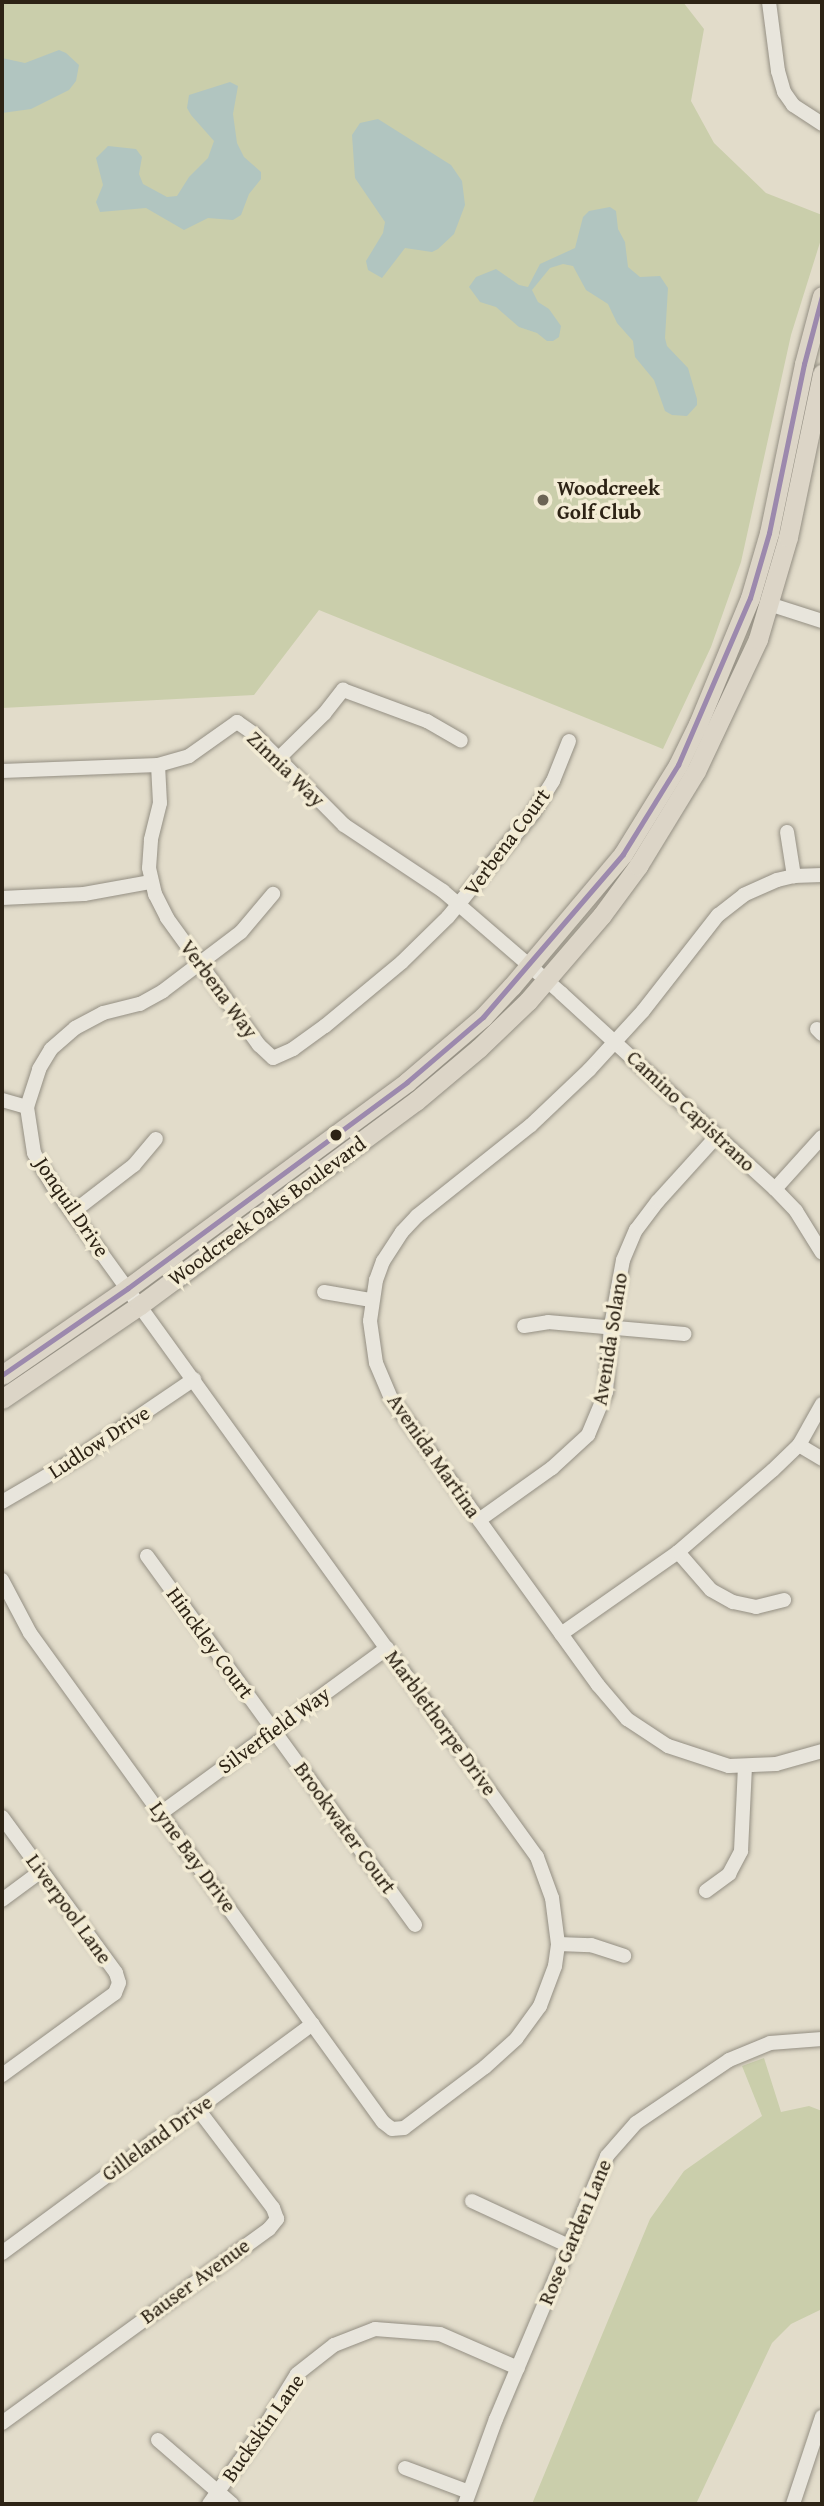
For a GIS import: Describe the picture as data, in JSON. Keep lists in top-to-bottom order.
{
  "streets": {
    "main road": ["Woodcreek Oaks Boulevard"],
    "street": [
      "Zinnia Way",
      "Verbena Court",
      "Verbena Way",
      "Camino Capistrano",
      "Jonquil Drive",
      "Avenida Solano",
      "Ludlow Drive",
      "Avenida Martina",
      "Hinckley Court",
      "Marblethorpe Drive",
      "Silverfield Way",
      "Brookwater Court",
      "Lyne Bay Drive",
      "Liverpool Lane",
      "Gilleland Drive",
      "Rose Garden Lane",
      "Bauser Avenue",
      "Buckskin Lane"
    ]
  },
  "crossings": [
    ["Zinnia Way", "Verbena Court"],
    ["Zinnia Way", "Verbena Way"],
    ["Zinnia Way", "Camino Capistrano"],
    ["Zinnia Way", "Woodcreek Oaks Boulevard"],
    ["Verbena Court", "Verbena Way"],
    ["Verbena Way", "Jonquil Drive"],
    ["Camino Capistrano", "Woodcreek Oaks Boulevard"],
    ["Camino Capistrano", "Avenida Solano"],
    ["Camino Capistrano", "Avenida Martina"],
    ["Jonquil Drive", "Woodcreek Oaks Boulevard"],
    ["Jonquil Drive", "Marblethorpe Drive"],
    ["Woodcreek Oaks Boulevard", "Marblethorpe Drive"],
    ["Avenida Solano", "Avenida Martina"],
    ["Ludlow Drive", "Marblethorpe Drive"],
    ["Hinckley Court", "Silverfield Way"],
    ["Hinckley Court", "Brookwater Court"],
    ["Marblethorpe Drive", "Silverfield Way"],
    ["Marblethorpe Drive", "Lyne Bay Drive"],
    ["Silverfield Way", "Brookwater Court"],
    ["Silverfield Way", "Lyne Bay Drive"],
    ["Lyne Bay Drive", "Gilleland Drive"],
    ["Gilleland Drive", "Bauser Avenue"],
    ["Rose Garden Lane", "Buckskin Lane"]
  ],
  "places": ["Woodcreek Golf Club"]
}
